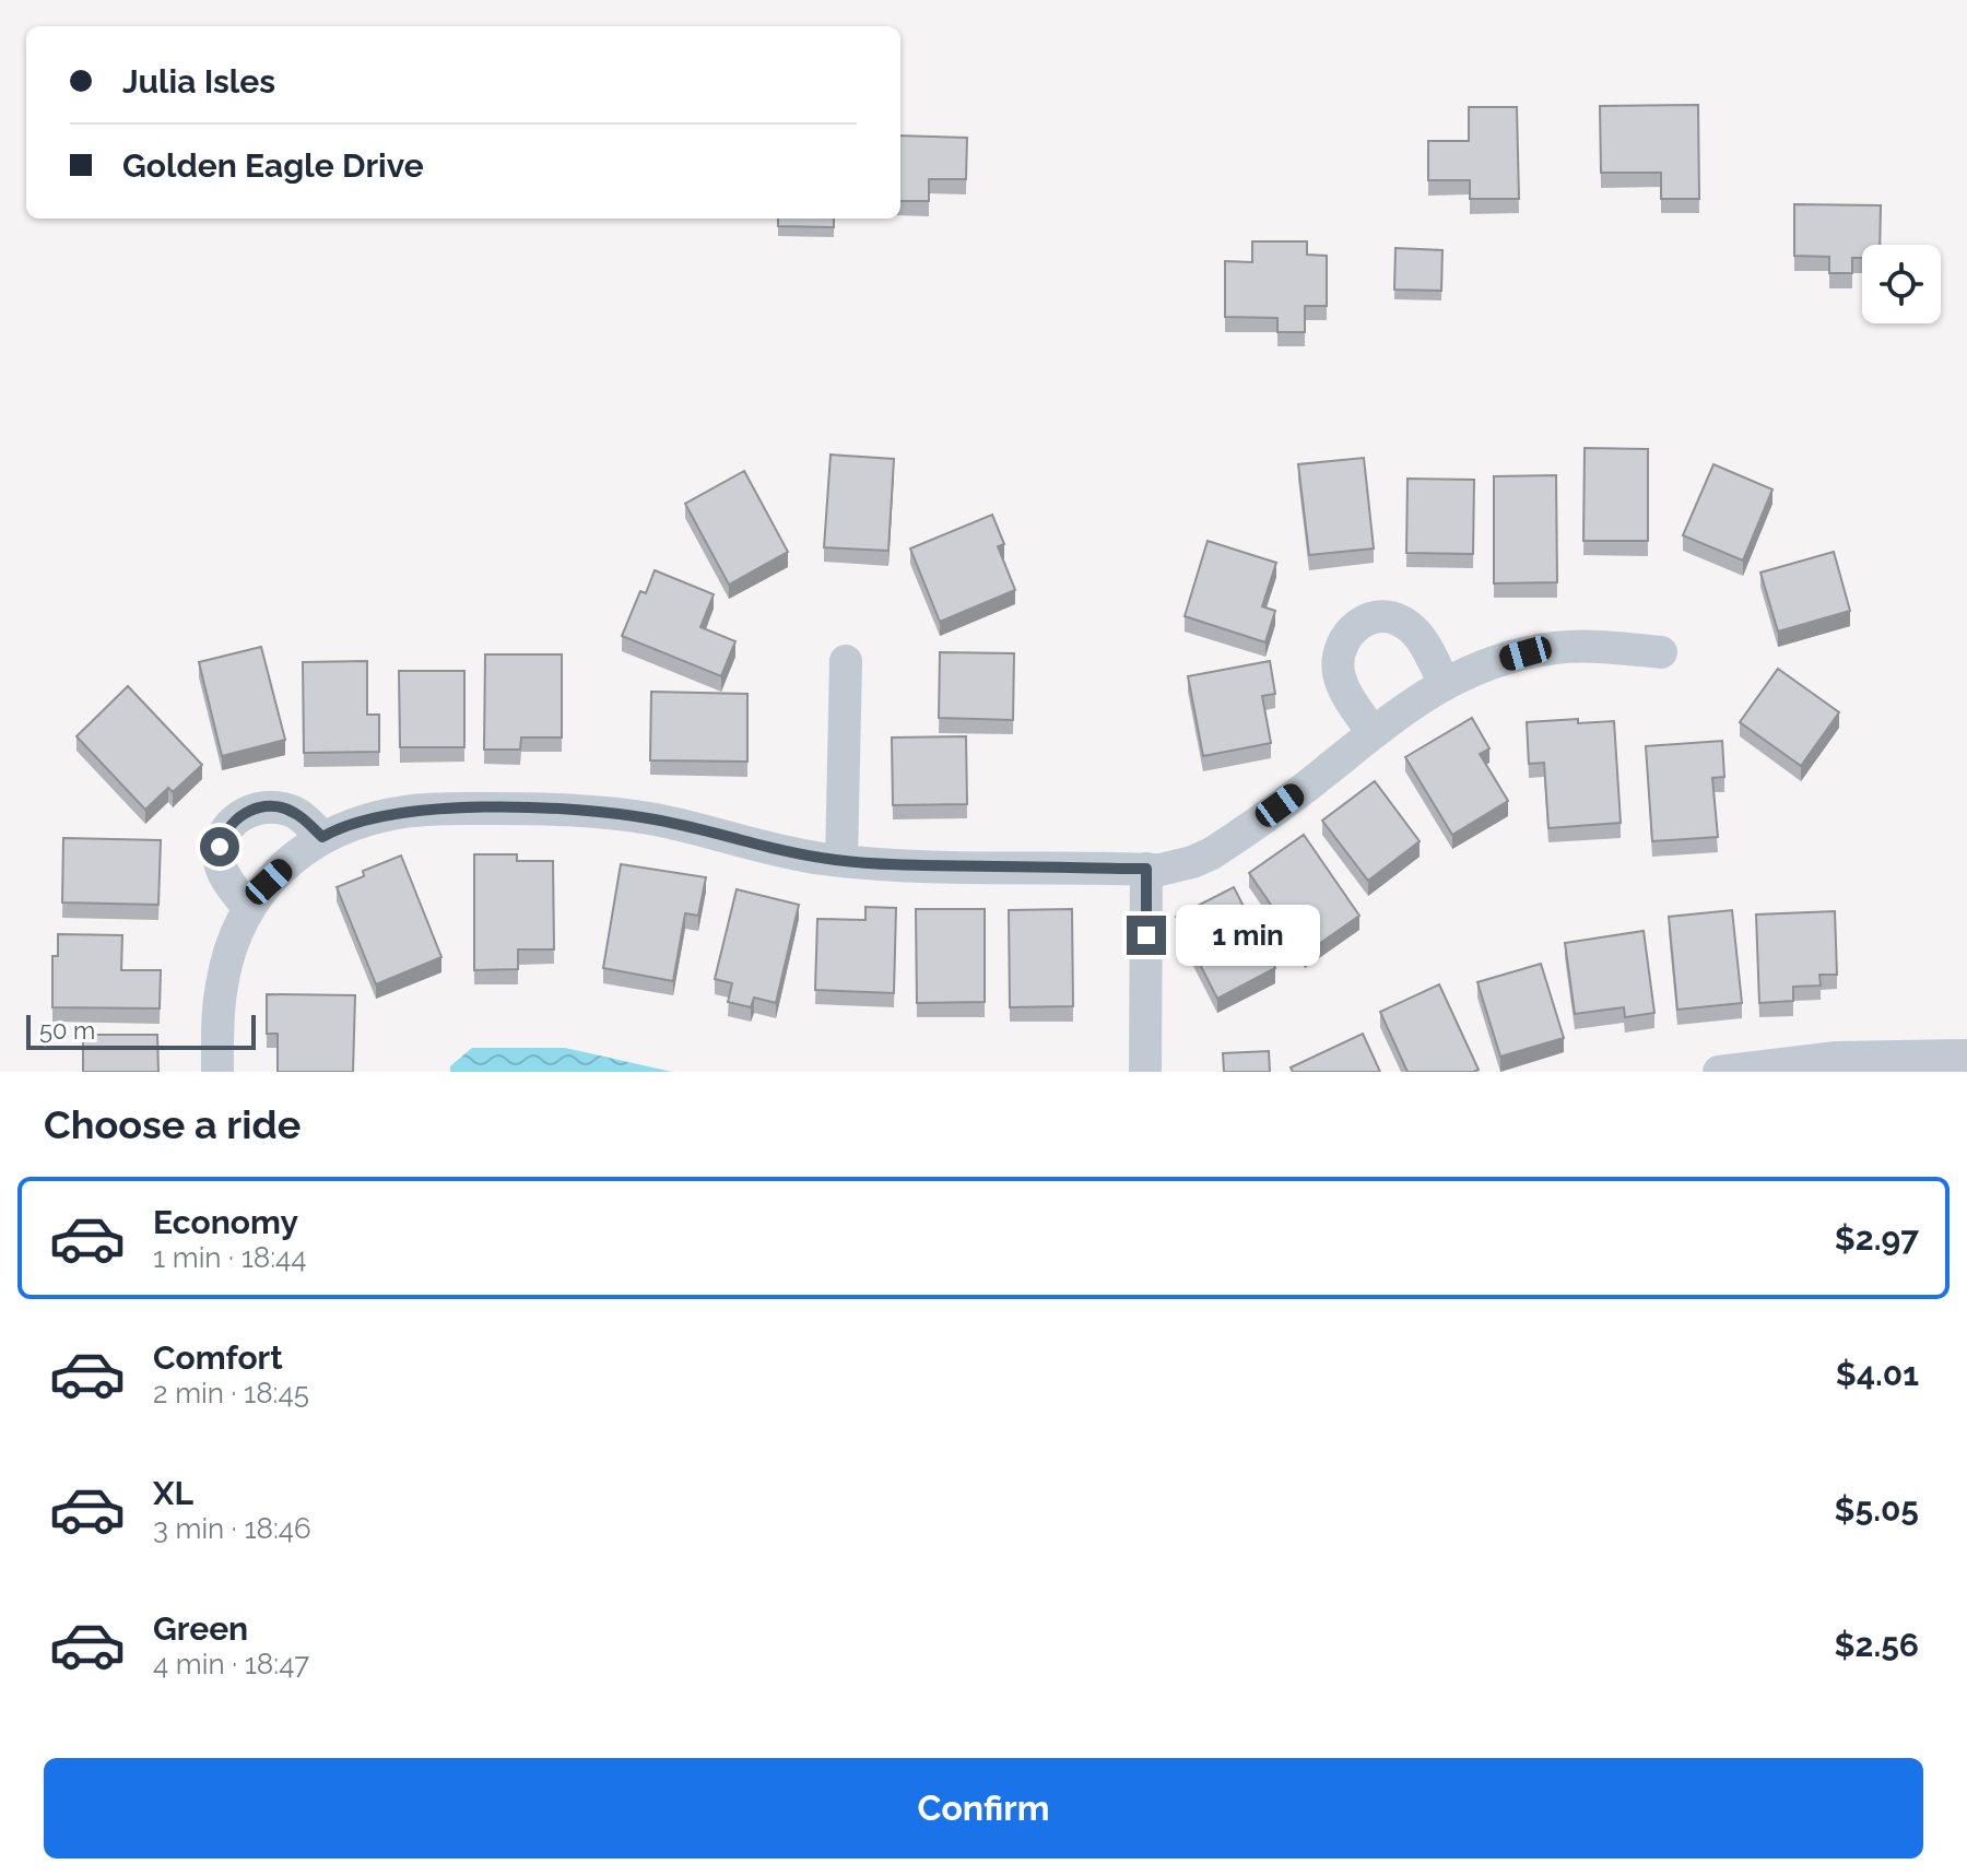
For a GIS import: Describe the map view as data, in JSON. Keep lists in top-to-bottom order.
{
  "scale_bar": "50 m",
  "page": {
    "banner": ["Julia Isles", "Golden Eagle Drive"],
    "bubble": "1 min",
    "scale": "50 m",
    "heading": "Choose a ride",
    "list": [
      {
        "name": "Economy",
        "note": "1 min · 18:44",
        "value": "$2.97"
      },
      {
        "name": "Comfort",
        "note": "2 min · 18:45",
        "value": "$4.01"
      },
      {
        "name": "XL",
        "note": "3 min · 18:46",
        "value": "$5.05"
      },
      {
        "name": "Green",
        "note": "4 min · 18:47",
        "value": "$2.56"
      }
    ],
    "buttons": "Confirm"
  }
}
